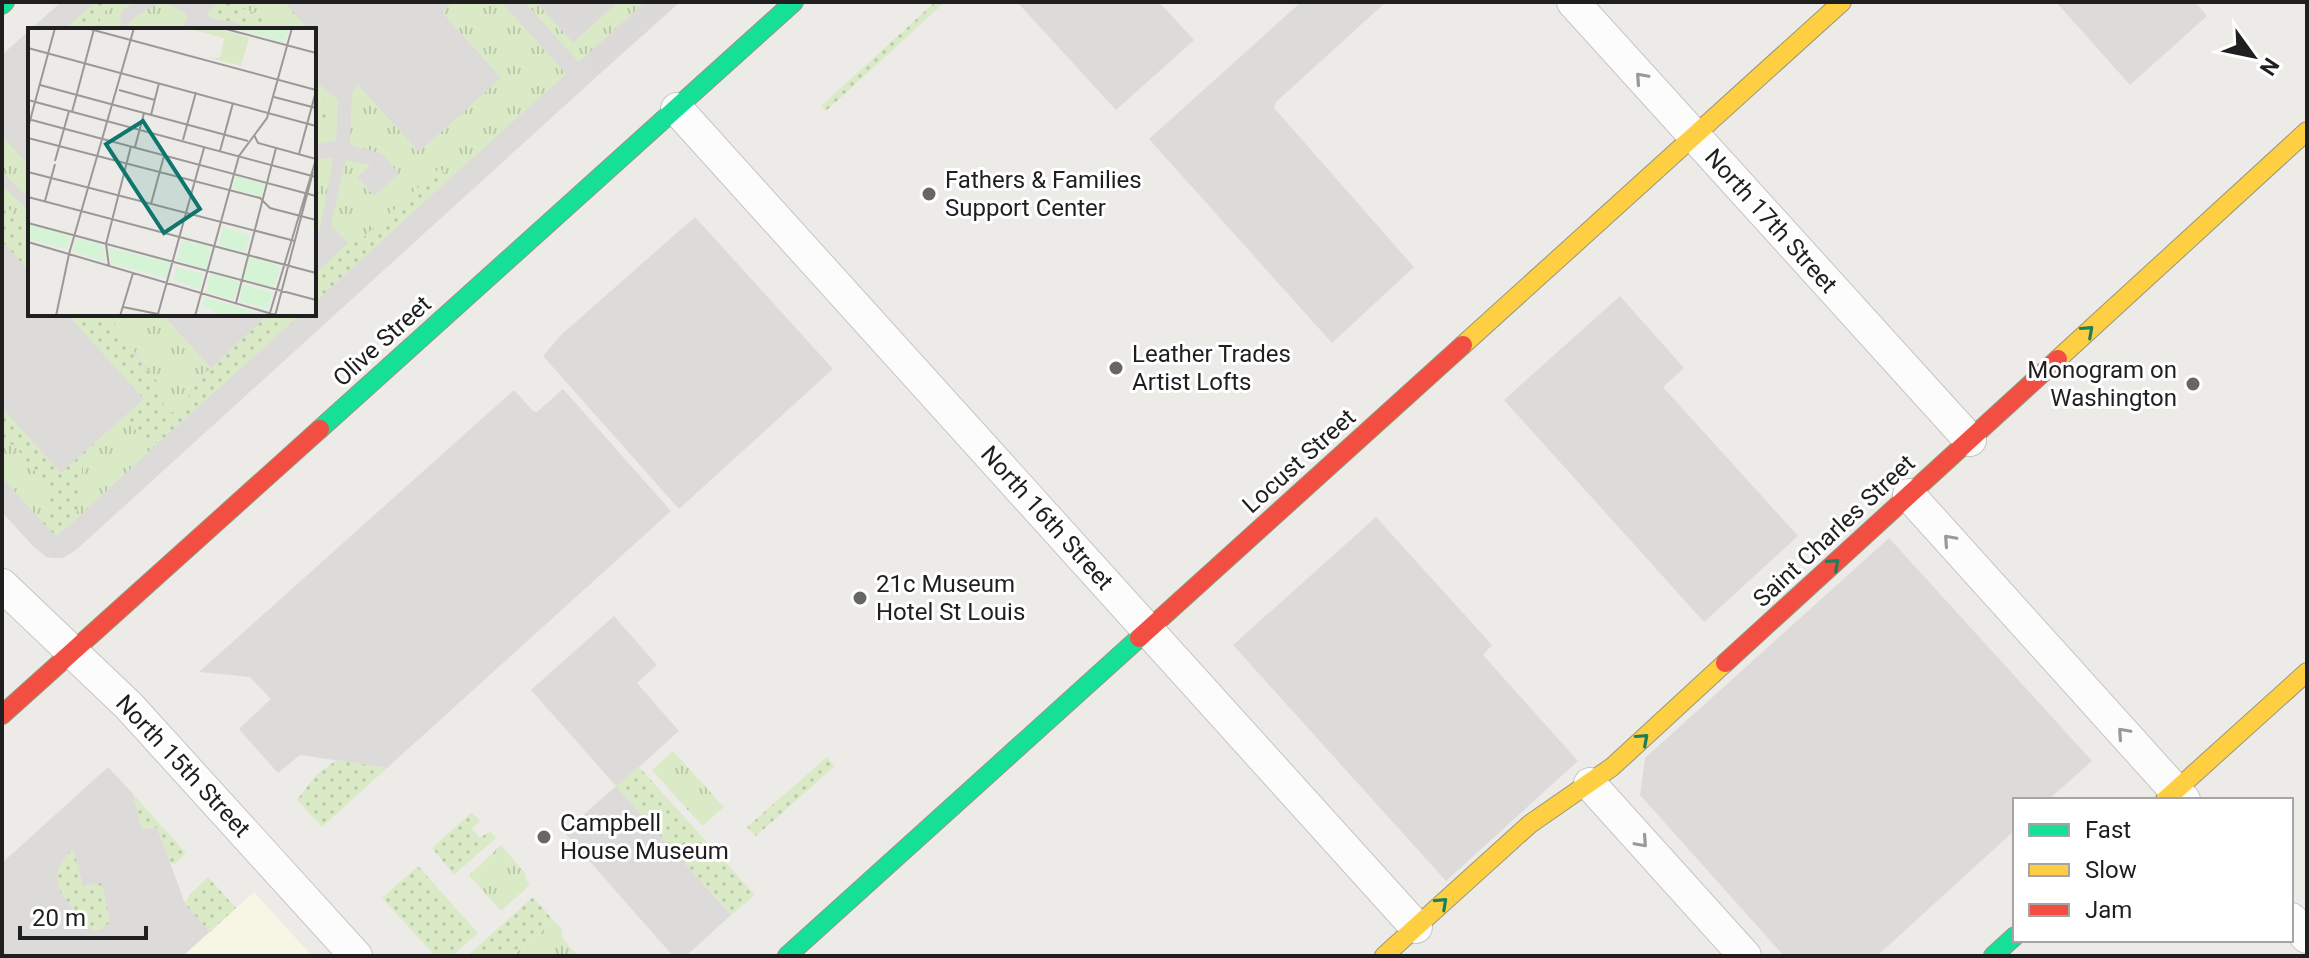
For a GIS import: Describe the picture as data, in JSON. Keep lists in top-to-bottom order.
{
  "streets": {
    "street": [
      "North 17th Street",
      "Olive Street",
      "Locust Street",
      "North 16th Street",
      "Saint Charles Street",
      "North 15th Street"
    ]
  },
  "crossings": [
    ["North 17th Street", "Locust Street"],
    ["North 17th Street", "Saint Charles Street"],
    ["Olive Street", "North 16th Street"],
    ["Olive Street", "North 15th Street"],
    ["Locust Street", "North 16th Street"],
    ["North 16th Street", "Saint Charles Street"]
  ],
  "one_way": ["Saint Charles Street"],
  "places": [
    "Fathers & Families Support Center",
    "Leather Trades Artist Lofts",
    "Monogram on Washington",
    "21c Museum Hotel St Louis",
    "Campbell House Museum"
  ],
  "legend": ["Fast", "Slow", "Jam"],
  "scale_bar": "20 m",
  "north": "bottom right"
}
